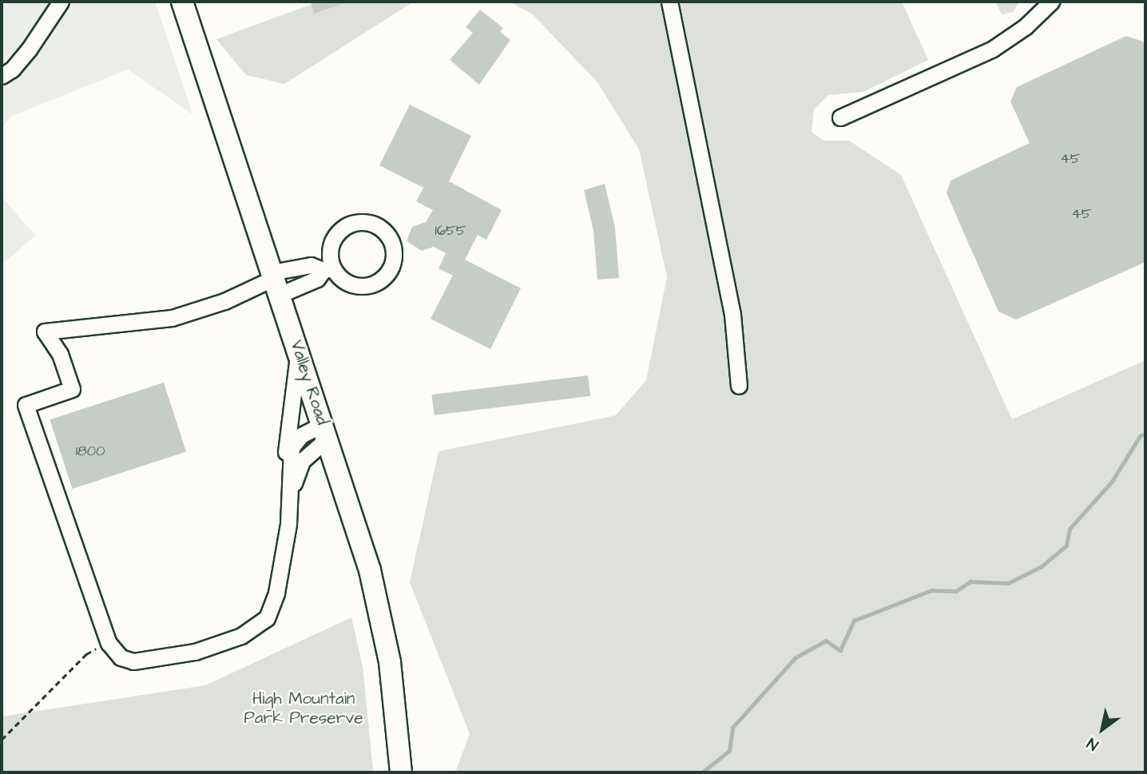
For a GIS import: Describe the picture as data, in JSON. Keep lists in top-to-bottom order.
{
  "streets": {
    "main road": ["Valley Road"]
  },
  "parks": ["High Mountain Park Preserve"],
  "house_numbers": [
    "45",
    "45",
    "1655",
    "1800"
  ],
  "north": "bottom left"
}
